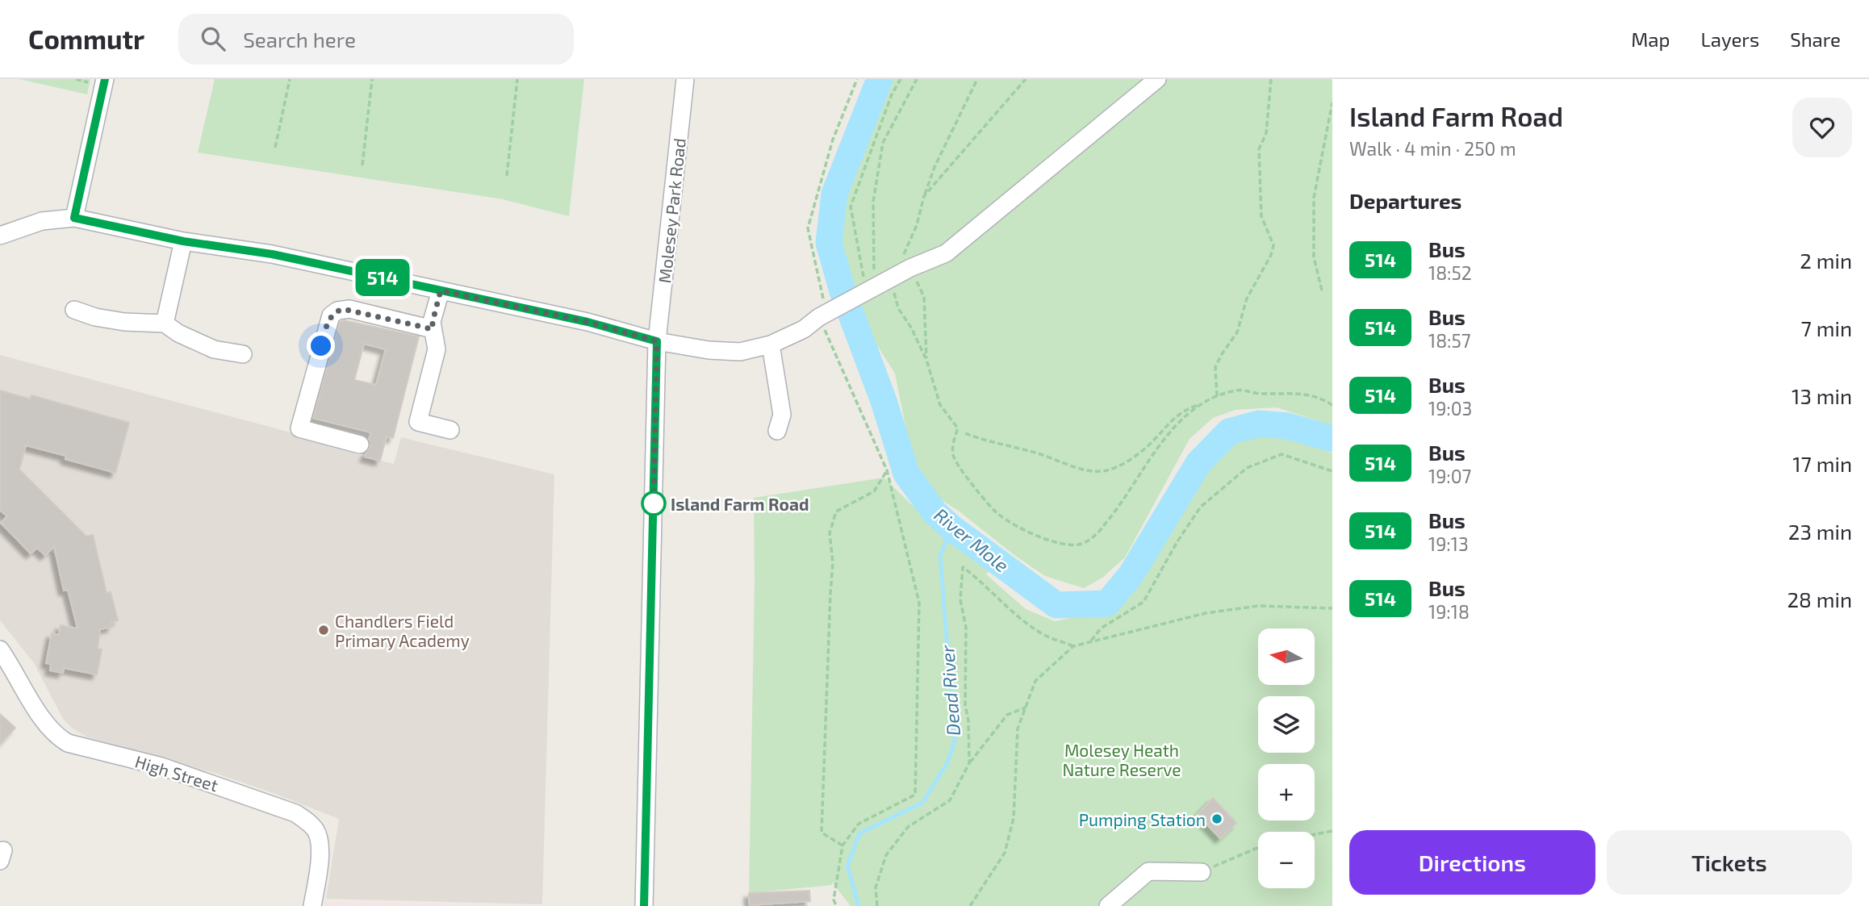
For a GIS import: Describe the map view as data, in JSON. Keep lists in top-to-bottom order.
{
  "streets": {
    "street": ["Molesey Park Road", "High Street"]
  },
  "water": ["River Mole", "Dead River"],
  "parks": ["Molesey Heath Nature Reserve"],
  "places": ["Island Farm Road", "Chandlers Field Primary Academy", "Pumping Station"],
  "lines": ["bus line 514"],
  "north": "left",
  "page": {
    "header": "Commutr",
    "search": "Search here",
    "nav": ["Map", "Layers", "Share"],
    "on_map": "514",
    "heading": [
      ["Island Farm Road", "Walk · 4 min · 250 m"],
      "Departures"
    ],
    "list": [
      {
        "mark": "514",
        "name": "Bus",
        "note": "18:52",
        "value": "2 min"
      },
      {
        "mark": "514",
        "name": "Bus",
        "note": "18:57",
        "value": "7 min"
      },
      {
        "mark": "514",
        "name": "Bus",
        "note": "19:03",
        "value": "13 min"
      },
      {
        "mark": "514",
        "name": "Bus",
        "note": "19:07",
        "value": "17 min"
      },
      {
        "mark": "514",
        "name": "Bus",
        "note": "19:13",
        "value": "23 min"
      },
      {
        "mark": "514",
        "name": "Bus",
        "note": "19:18",
        "value": "28 min"
      }
    ],
    "map_buttons": ["+", "−"],
    "buttons": ["Directions", "Tickets"]
  }
}
